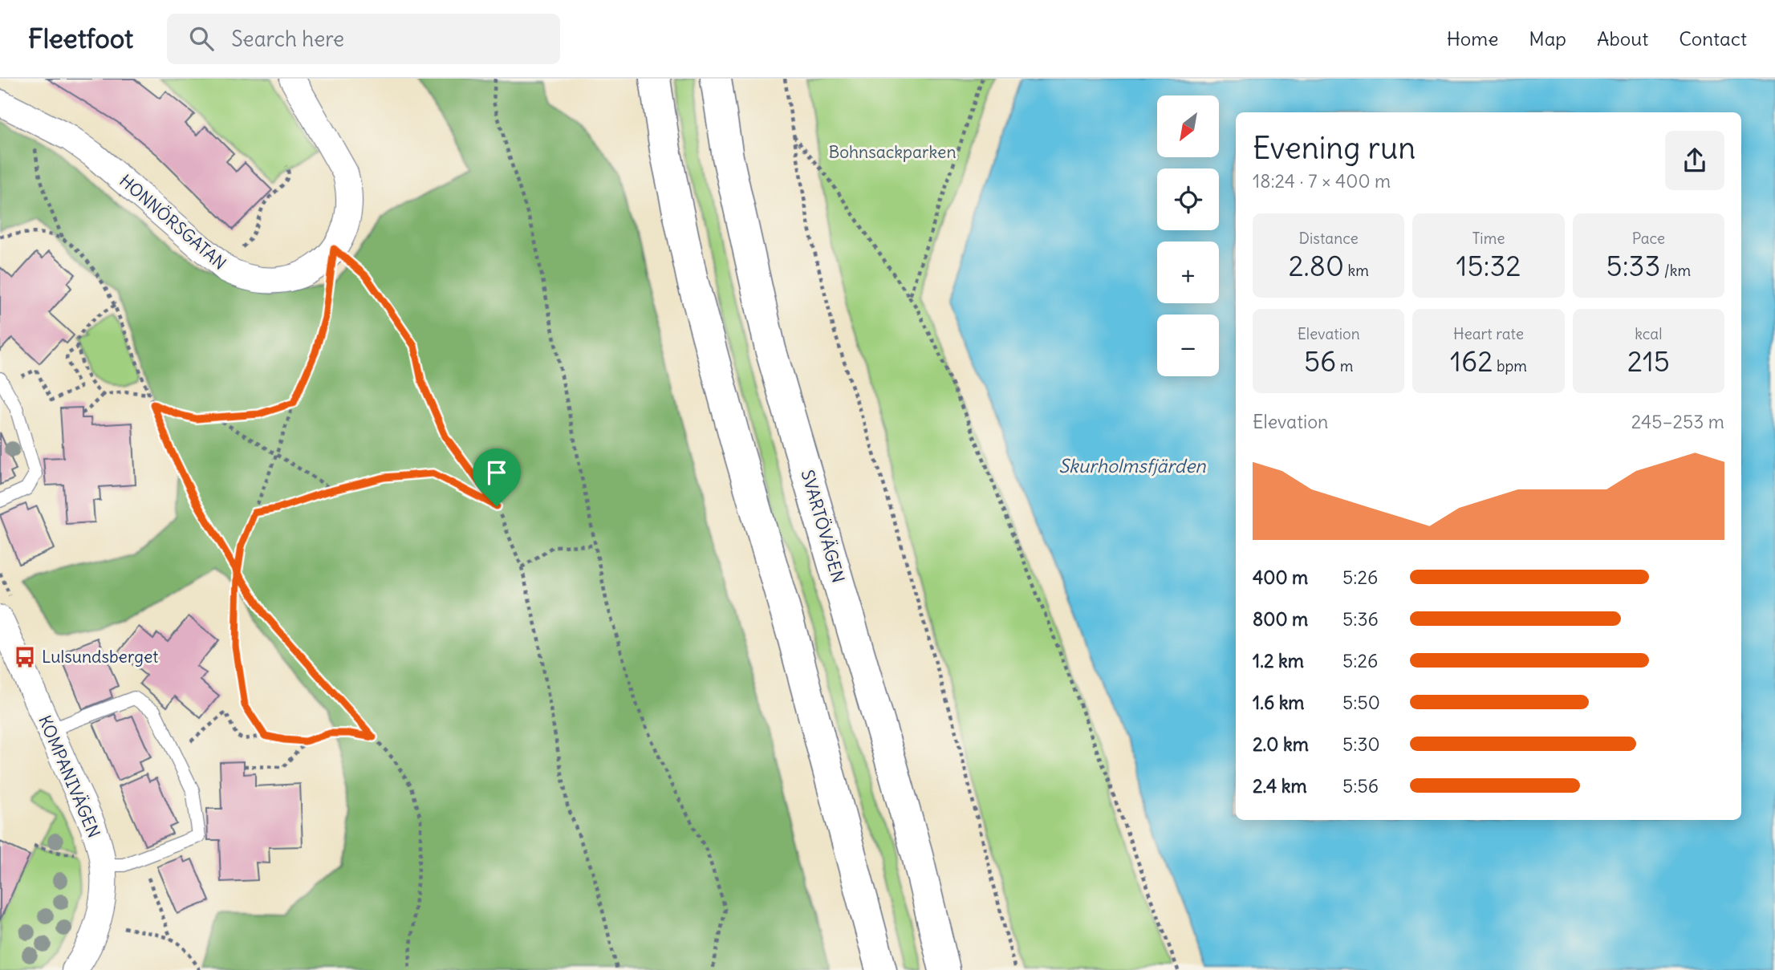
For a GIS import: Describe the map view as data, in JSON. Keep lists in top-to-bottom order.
{
  "streets": {
    "main road": ["SVARTÖVÄGEN"],
    "street": ["HONNÖRSGATAN", "KOMPANIVÄGEN"]
  },
  "water": ["Skurholmsfjärden"],
  "parks": ["Bohnsackparken"],
  "places": {
    "bus stop": ["Lulsundsberget"]
  },
  "north": "bottom left",
  "page": {
    "header": "Fleetfoot",
    "search": "Search here",
    "nav": [
      "Home",
      "Map",
      "About",
      "Contact"
    ],
    "map_buttons": ["+", "−"],
    "heading": ["Evening run", "18:24 · 7 × 400 m"],
    "stats": [
      ["Distance", "2.80 km"],
      ["Time", "15:32"],
      ["Pace", "5:33 /km"],
      ["Elevation", "56 m"],
      ["Heart rate", "162 bpm"],
      ["kcal", "215"]
    ],
    "chart": ["Elevation", "245–253 m"],
    "list": [
      {
        "name": "400 m",
        "note": "5:26"
      },
      {
        "name": "800 m",
        "note": "5:36"
      },
      {
        "name": "1.2 km",
        "note": "5:26"
      },
      {
        "name": "1.6 km",
        "note": "5:50"
      },
      {
        "name": "2.0 km",
        "note": "5:30"
      },
      {
        "name": "2.4 km",
        "note": "5:56"
      }
    ]
  }
}
